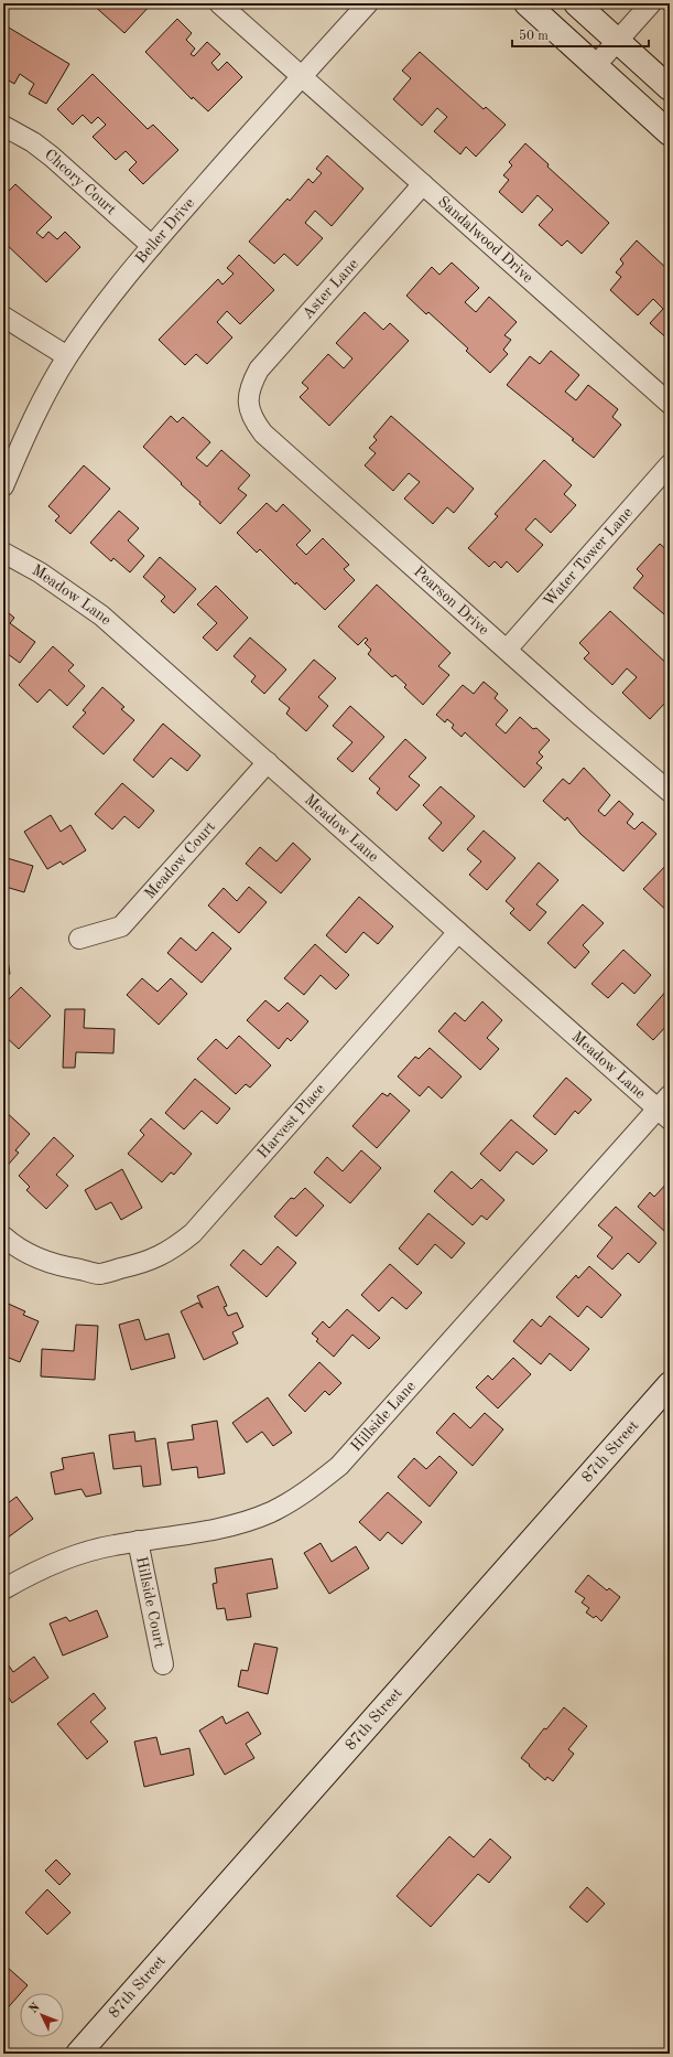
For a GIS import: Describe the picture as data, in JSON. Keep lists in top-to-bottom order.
{
  "streets": {
    "main road": ["87th Street"],
    "street": [
      "Chcory Court",
      "Beller Drive",
      "Sandalwood Drive",
      "Aster Lane",
      "Water Tower Lane",
      "Meadow Lane",
      "Pearson Drive",
      "Meadow Court",
      "Harvest Place",
      "Hillside Lane",
      "Hillside Court"
    ]
  },
  "crossings": [
    ["Chcory Court", "Beller Drive"],
    ["Beller Drive", "Sandalwood Drive"],
    ["Sandalwood Drive", "Aster Lane"],
    ["Aster Lane", "Pearson Drive"],
    ["Water Tower Lane", "Pearson Drive"],
    ["Meadow Lane", "Meadow Court"],
    ["Meadow Lane", "Harvest Place"],
    ["Meadow Lane", "Hillside Lane"],
    ["Hillside Lane", "Hillside Court"]
  ],
  "scale_bar": "50 m",
  "north": "top left"
}
